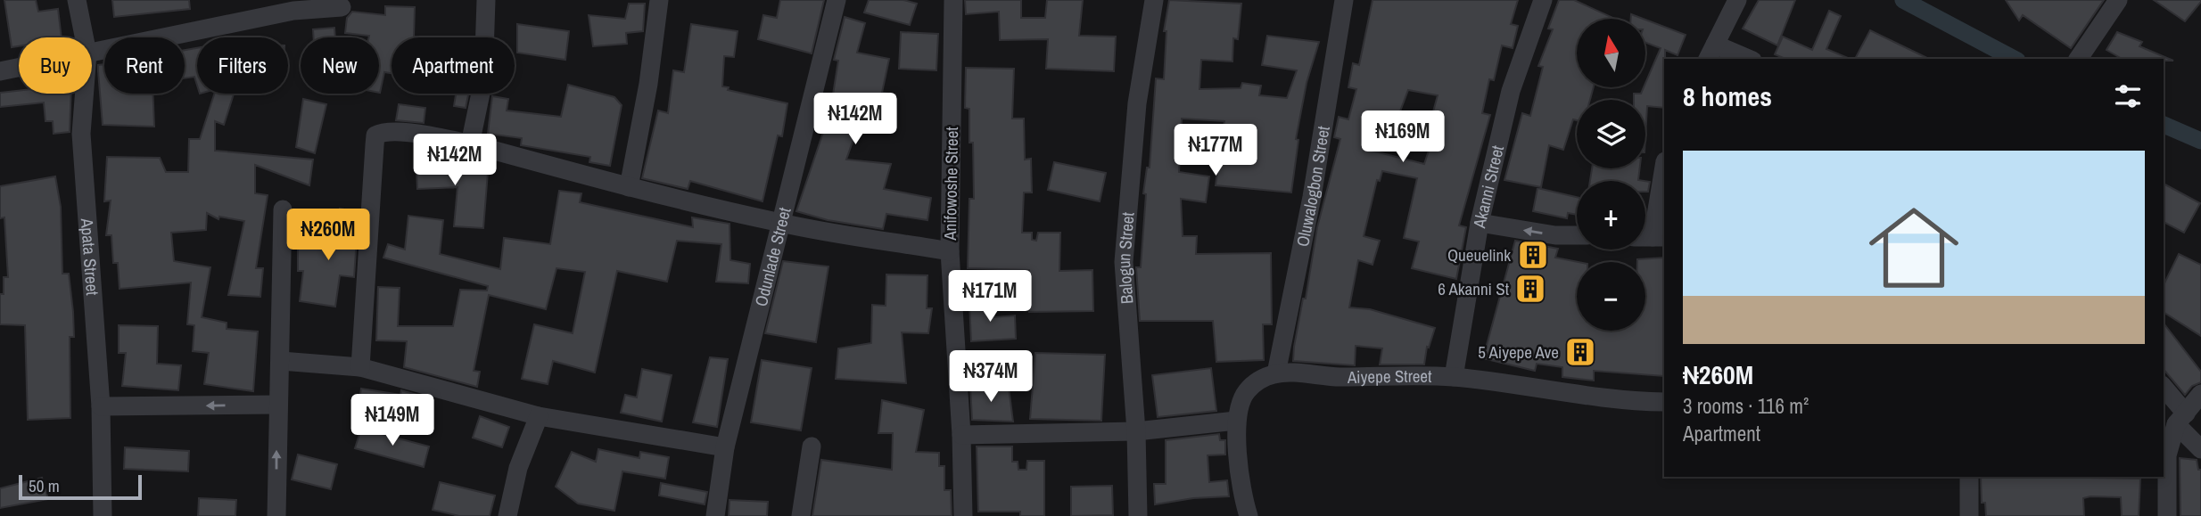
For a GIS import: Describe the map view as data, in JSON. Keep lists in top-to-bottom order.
{
  "streets": {
    "street": [
      "Anifowoshe Street",
      "Akanni Street",
      "Oluwalogbon Street",
      "Odunlade Street",
      "Apata Street",
      "Balogun Street",
      "Aiyepe Street"
    ]
  },
  "crossings": [
    ["Akanni Street", "Aiyepe Street"],
    ["Oluwalogbon Street", "Aiyepe Street"]
  ],
  "places": {
    "building": ["Queuelink", "6 Akanni St", "5 Aiyepe Ave"]
  },
  "scale_bar": "50 m",
  "north": "top",
  "page": {
    "map_buttons": ["+", "−"],
    "chip": [
      "Buy",
      "Rent",
      "Filters",
      "New",
      "Apartment"
    ],
    "heading": "8 homes",
    "price": [
      "₦142M",
      "₦169M",
      "₦177M",
      "₦142M",
      "₦260M",
      "₦171M",
      "₦374M",
      "₦149M"
    ],
    "list": [
      {
        "name": "₦260M",
        "note": "3 rooms · 116 m² · Apartment"
      }
    ],
    "scale": "50 m"
  }
}
